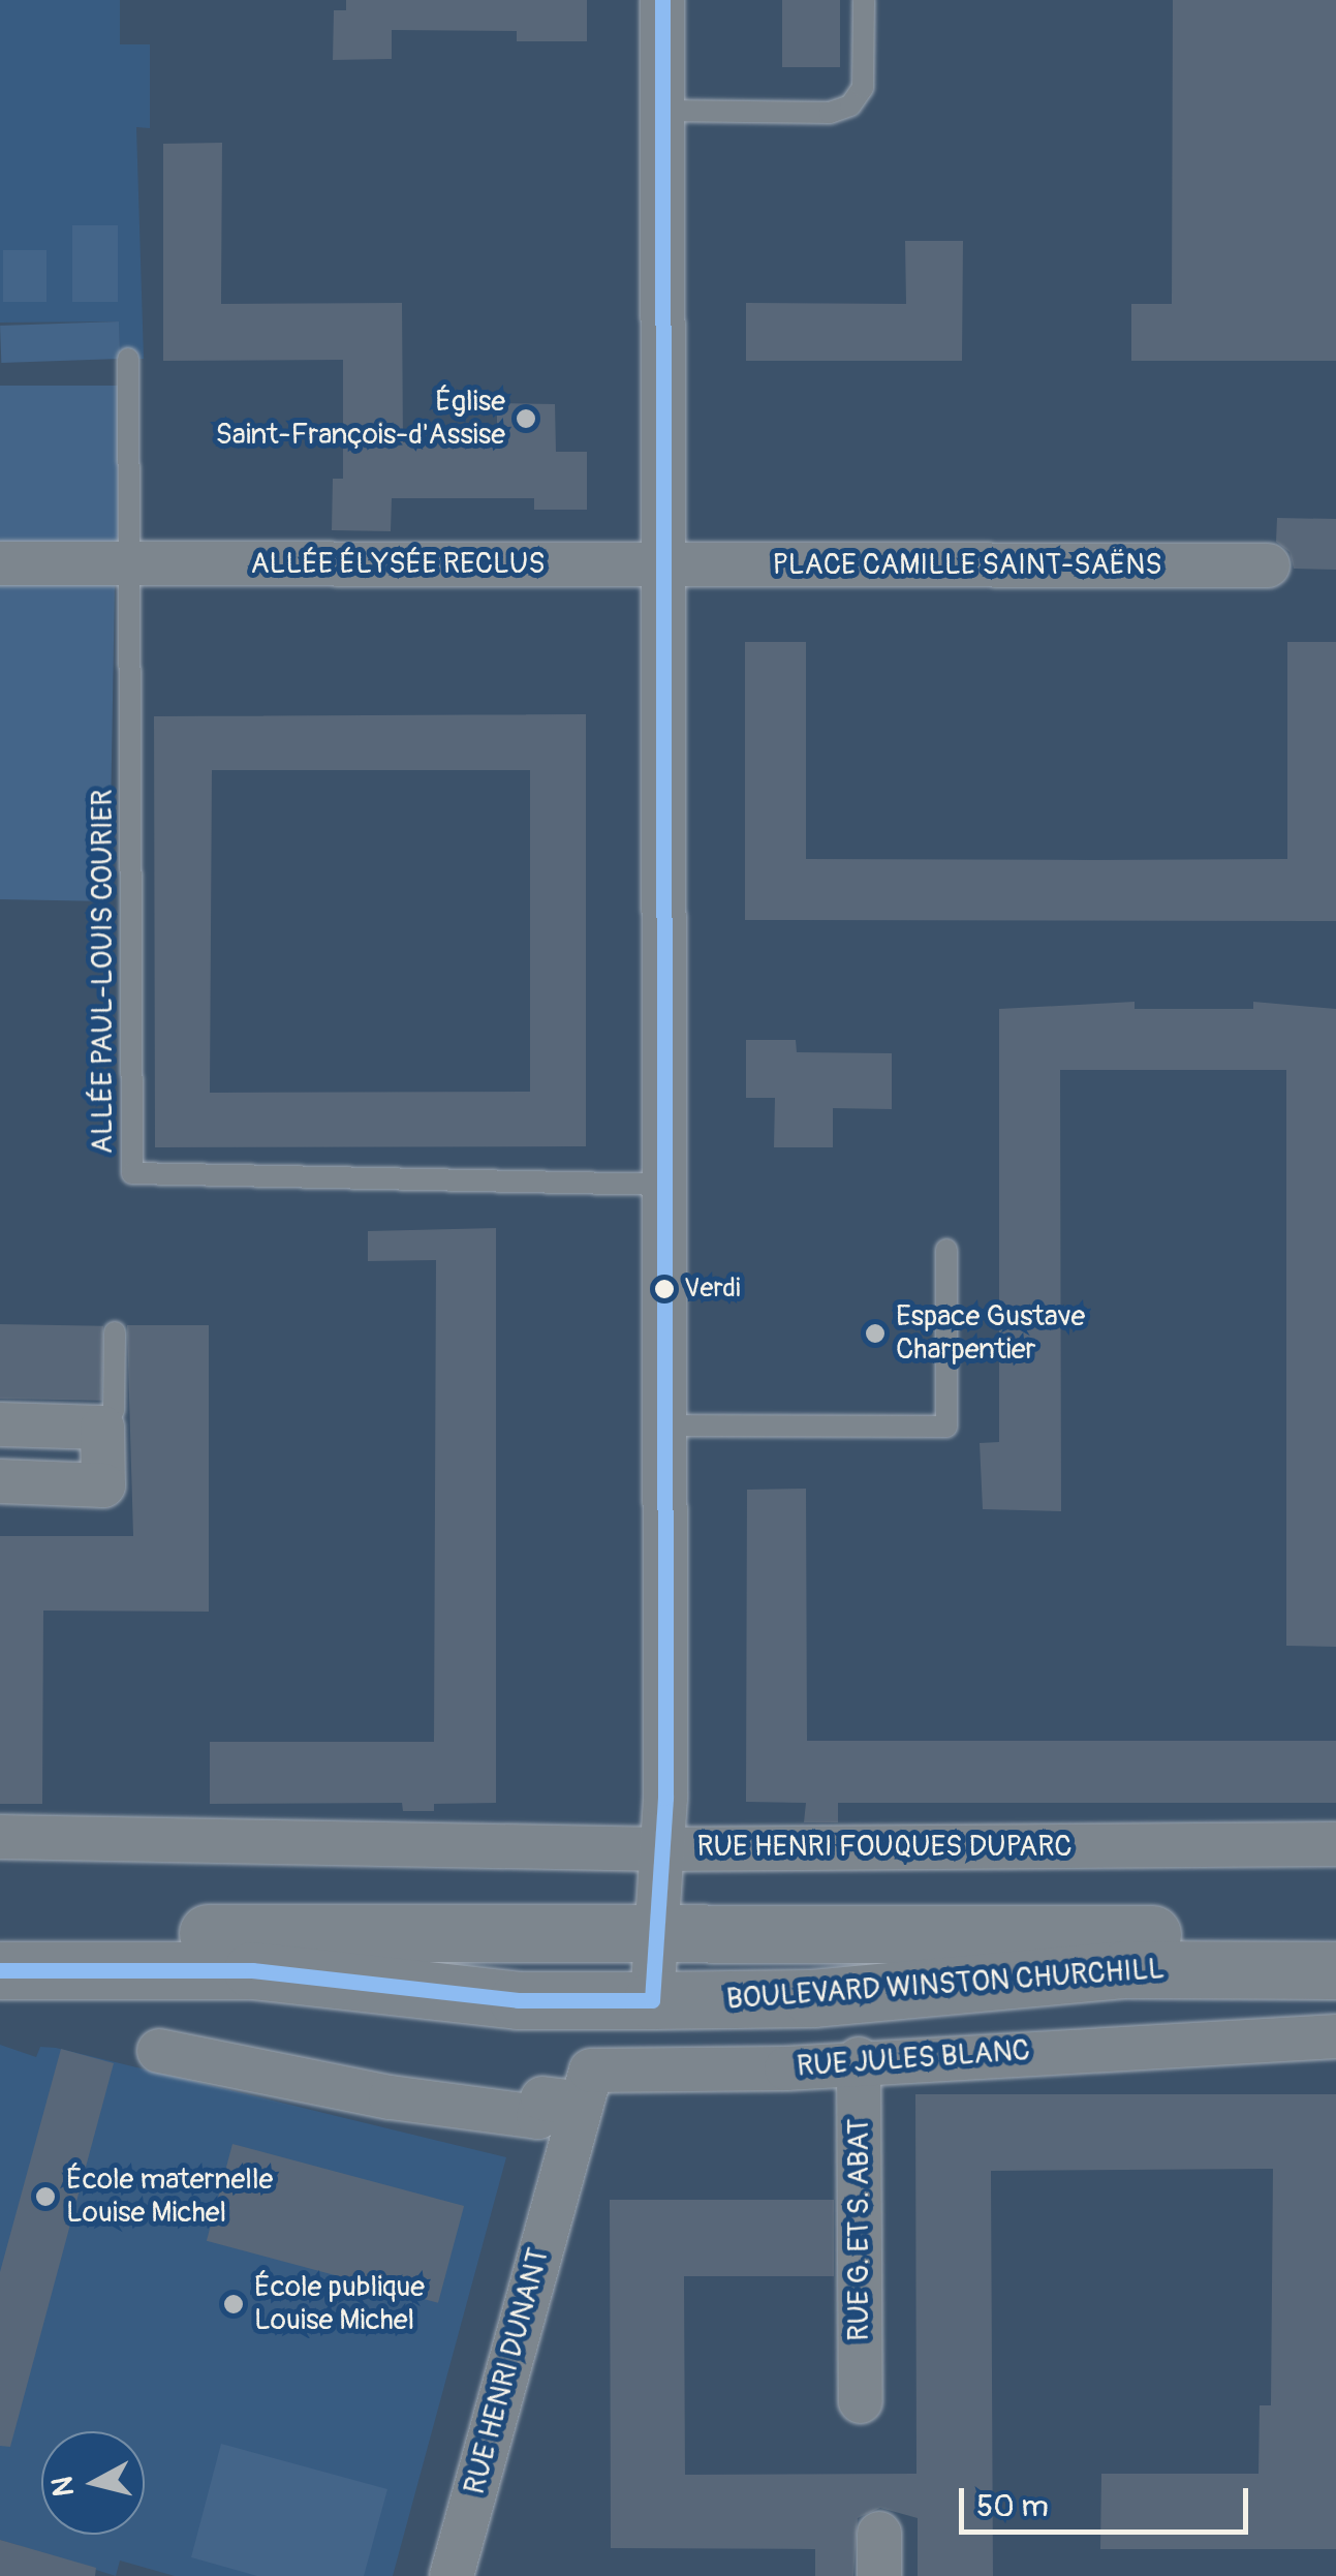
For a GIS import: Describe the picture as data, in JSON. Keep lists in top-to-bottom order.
{
  "streets": {
    "main road": ["BOULEVARD WINSTON CHURCHILL"],
    "street": [
      "ALLÉE ÉLYSÉE RECLUS",
      "PLACE CAMILLE SAINT-SAËNS",
      "RUE HENRI FOUQUES DUPARC",
      "RUE JULES BLANC",
      "RUE G. ET S. ABAT",
      "RUE HENRI DUNANT"
    ],
    "lane": ["ALLÉE PAUL-LOUIS COURIER"]
  },
  "crossings": [
    ["ALLÉE ÉLYSÉE RECLUS", "PLACE CAMILLE SAINT-SAËNS"],
    ["ALLÉE ÉLYSÉE RECLUS", "ALLÉE PAUL-LOUIS COURIER"],
    ["RUE JULES BLANC", "RUE G. ET S. ABAT"],
    ["RUE JULES BLANC", "RUE HENRI DUNANT"]
  ],
  "places": [
    "Église Saint-François-d'Assise",
    "Verdi",
    "Espace Gustave Charpentier",
    "École maternelle Louise Michel",
    "École publique Louise Michel"
  ],
  "scale_bar": "50 m",
  "north": "left"
}
